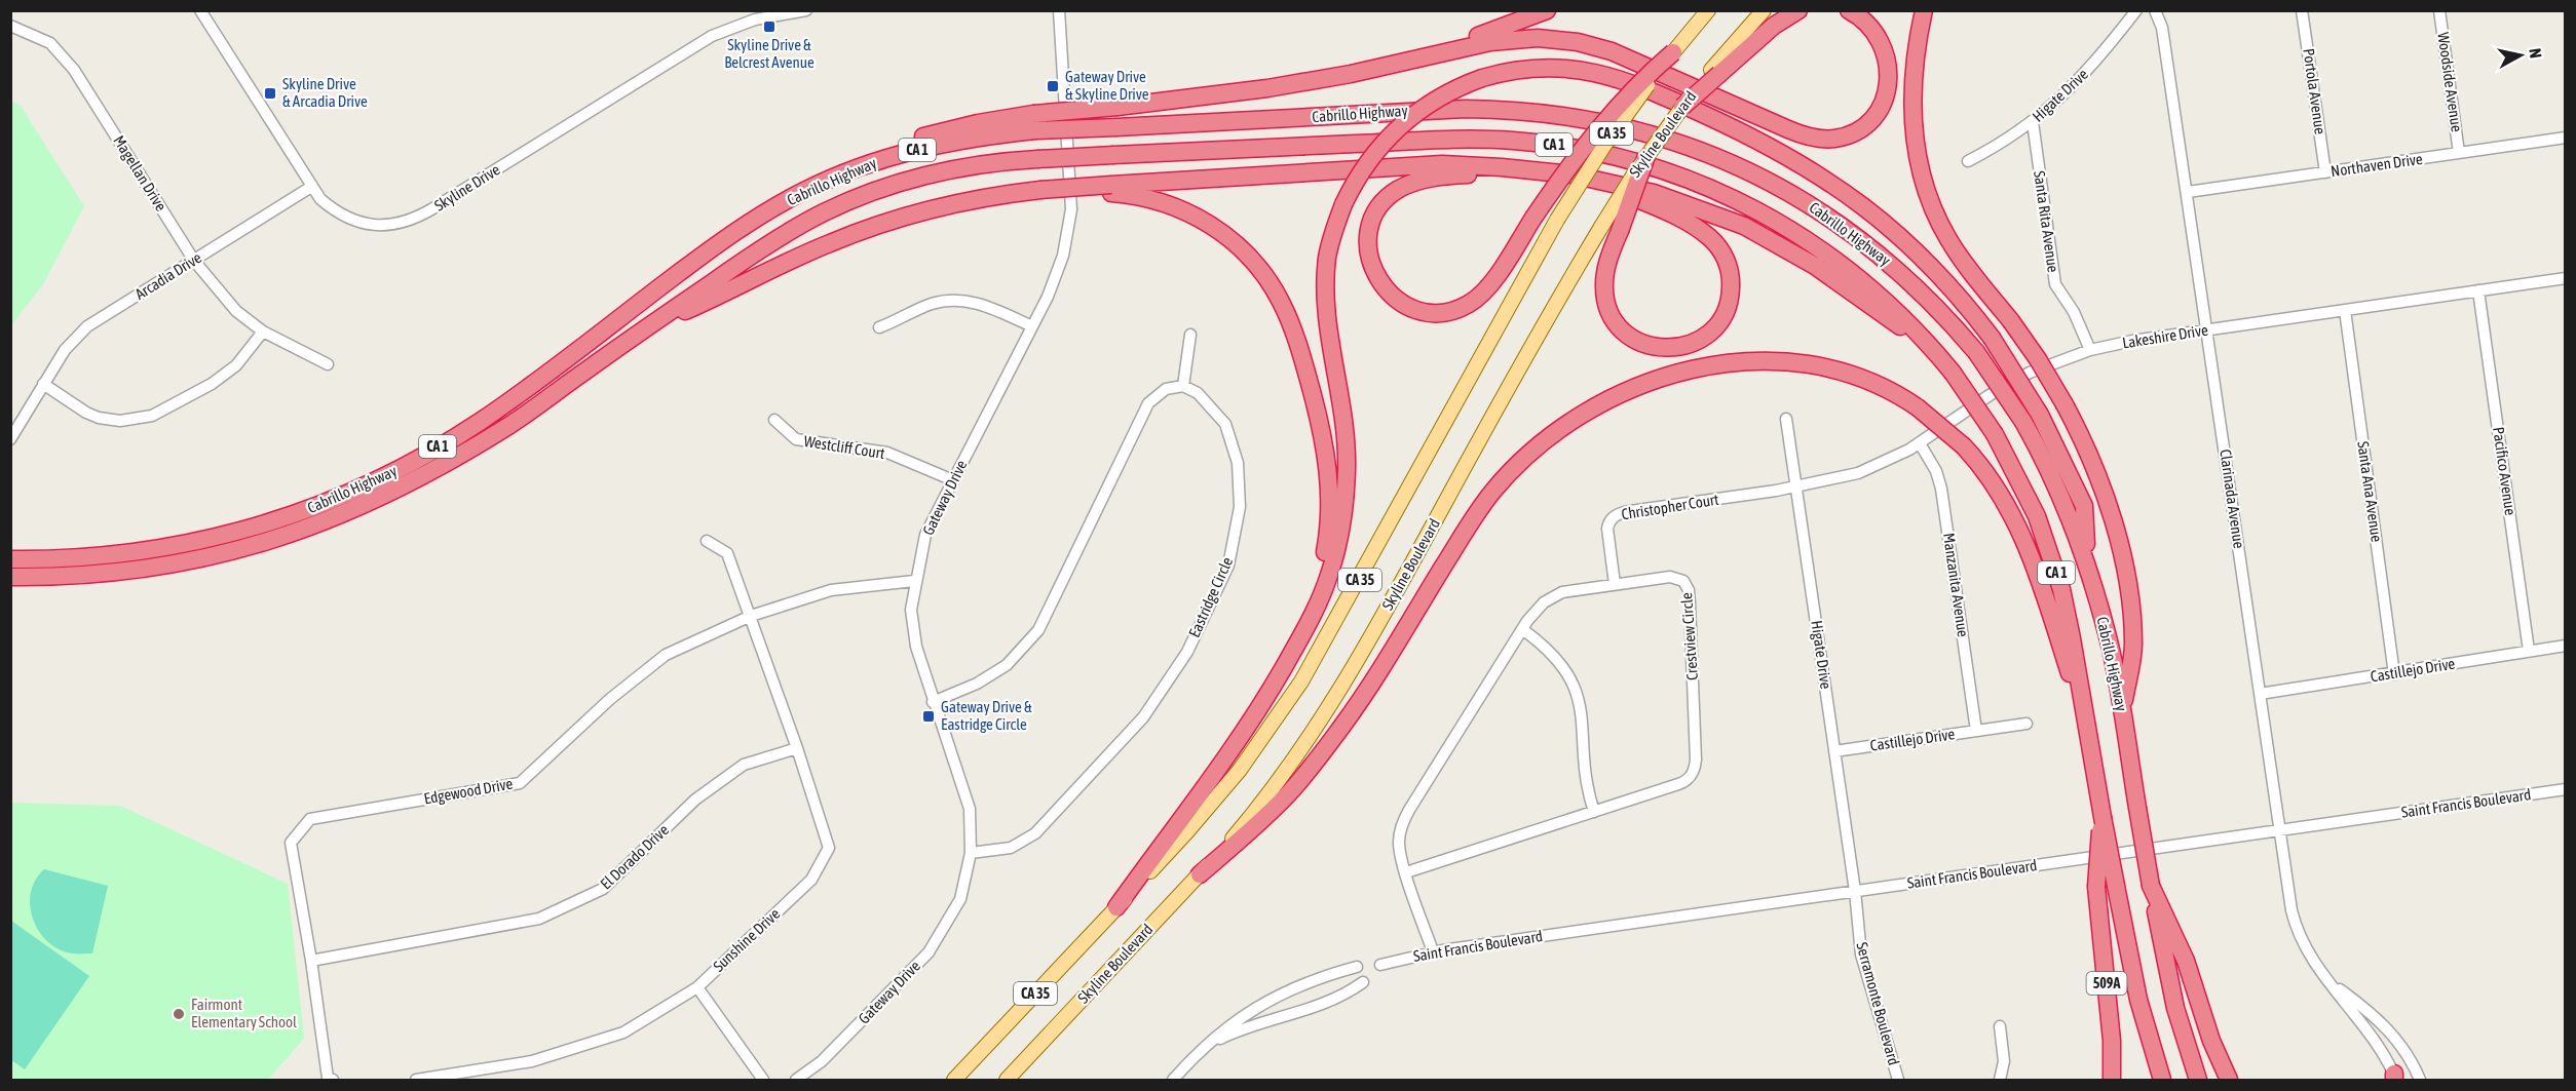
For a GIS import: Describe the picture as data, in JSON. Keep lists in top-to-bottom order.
{
  "streets": {
    "highway": ["Cabrillo Highway", "CA 1", "509A"],
    "main road": ["CA 35", "Skyline Boulevard"],
    "street": [
      "Woodside Avenue",
      "Portola Avenue",
      "Higate Drive",
      "Northaven Drive",
      "Magellan Drive",
      "Skyline Drive",
      "Santa Rita Avenue",
      "Arcadia Drive",
      "Lakeshire Drive",
      "Westcliff Court",
      "Pacifico Avenue",
      "Santa Ana Avenue",
      "Gateway Drive",
      "Clarinada Avenue",
      "Christopher Court",
      "Manzanita Avenue",
      "Eastridge Circle",
      "Crestview Circle",
      "Castillejo Drive",
      "Edgewood Drive",
      "Saint Francis Boulevard",
      "El Dorado Drive",
      "Sunshine Drive",
      "Serramonte Boulevard"
    ]
  },
  "crossings": [
    ["Woodside Avenue", "Northaven Drive"],
    ["Portola Avenue", "Northaven Drive"],
    ["Higate Drive", "Santa Rita Avenue"],
    ["Higate Drive", "Lakeshire Drive"],
    ["Higate Drive", "Christopher Court"],
    ["Higate Drive", "Castillejo Drive"],
    ["Higate Drive", "Saint Francis Boulevard"],
    ["Higate Drive", "Serramonte Boulevard"],
    ["Cabrillo Highway", "509A"],
    ["Northaven Drive", "Clarinada Avenue"],
    ["Magellan Drive", "Arcadia Drive"],
    ["Skyline Drive", "Arcadia Drive"],
    ["Santa Rita Avenue", "Lakeshire Drive"],
    ["Lakeshire Drive", "Pacifico Avenue"],
    ["Lakeshire Drive", "Santa Ana Avenue"],
    ["Lakeshire Drive", "Clarinada Avenue"],
    ["Lakeshire Drive", "Christopher Court"],
    ["Lakeshire Drive", "Manzanita Avenue"],
    ["Westcliff Court", "Gateway Drive"],
    ["Pacifico Avenue", "Castillejo Drive"],
    ["Santa Ana Avenue", "Castillejo Drive"],
    ["Gateway Drive", "Eastridge Circle"],
    ["Gateway Drive", "Edgewood Drive"],
    ["Clarinada Avenue", "Castillejo Drive"],
    ["Clarinada Avenue", "Saint Francis Boulevard"],
    ["Christopher Court", "Crestview Circle"],
    ["Manzanita Avenue", "Castillejo Drive"],
    ["Crestview Circle", "Saint Francis Boulevard"],
    ["Edgewood Drive", "El Dorado Drive"],
    ["Edgewood Drive", "Sunshine Drive"],
    ["Saint Francis Boulevard", "Serramonte Boulevard"],
    ["El Dorado Drive", "Sunshine Drive"]
  ],
  "places": {
    "transit": [
      "Skyline Drive & Belcrest Avenue",
      "Gateway Drive & Skyline Drive",
      "Skyline Drive & Arcadia Drive",
      "Gateway Drive & Eastridge Circle"
    ],
    "other": ["Fairmont Elementary School"]
  },
  "north": "right"
}
